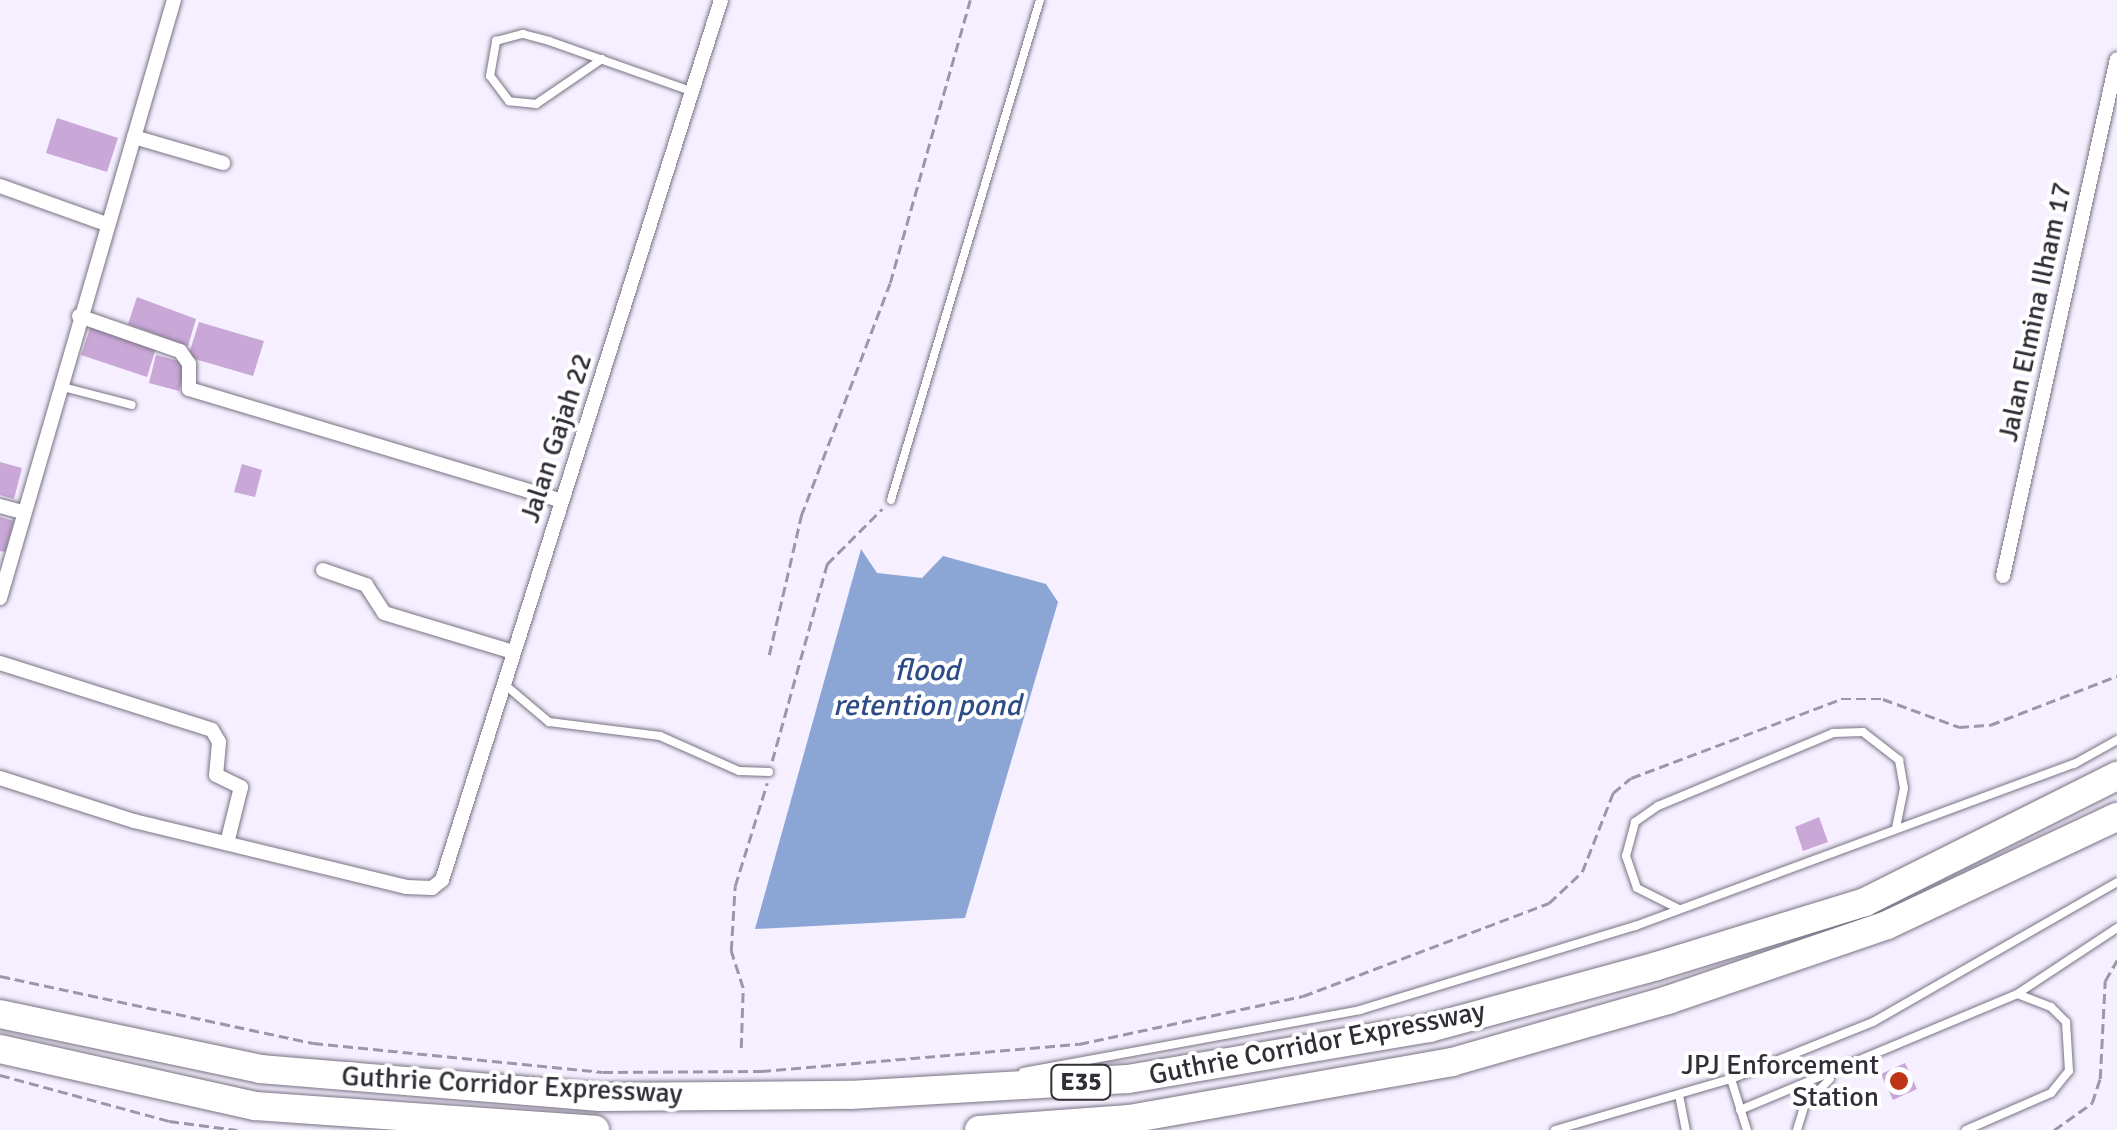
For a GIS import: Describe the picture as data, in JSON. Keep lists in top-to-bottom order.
{
  "streets": {
    "highway": ["Guthrie Corridor Expressway", "E35"],
    "street": ["Jalan Elmina Ilham 17", "Jalan Gajah 22"]
  },
  "water": ["flood retention pond"],
  "places": ["JPJ Enforcement Station"]
}
